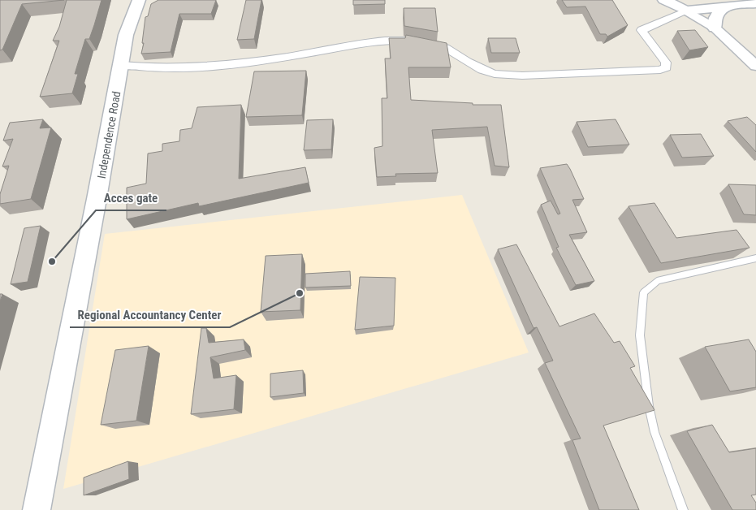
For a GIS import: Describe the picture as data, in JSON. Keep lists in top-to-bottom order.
{
  "streets": {
    "main road": ["Independence Road"]
  },
  "places": ["Acces gate", "Regional Accountancy Center"]
}
